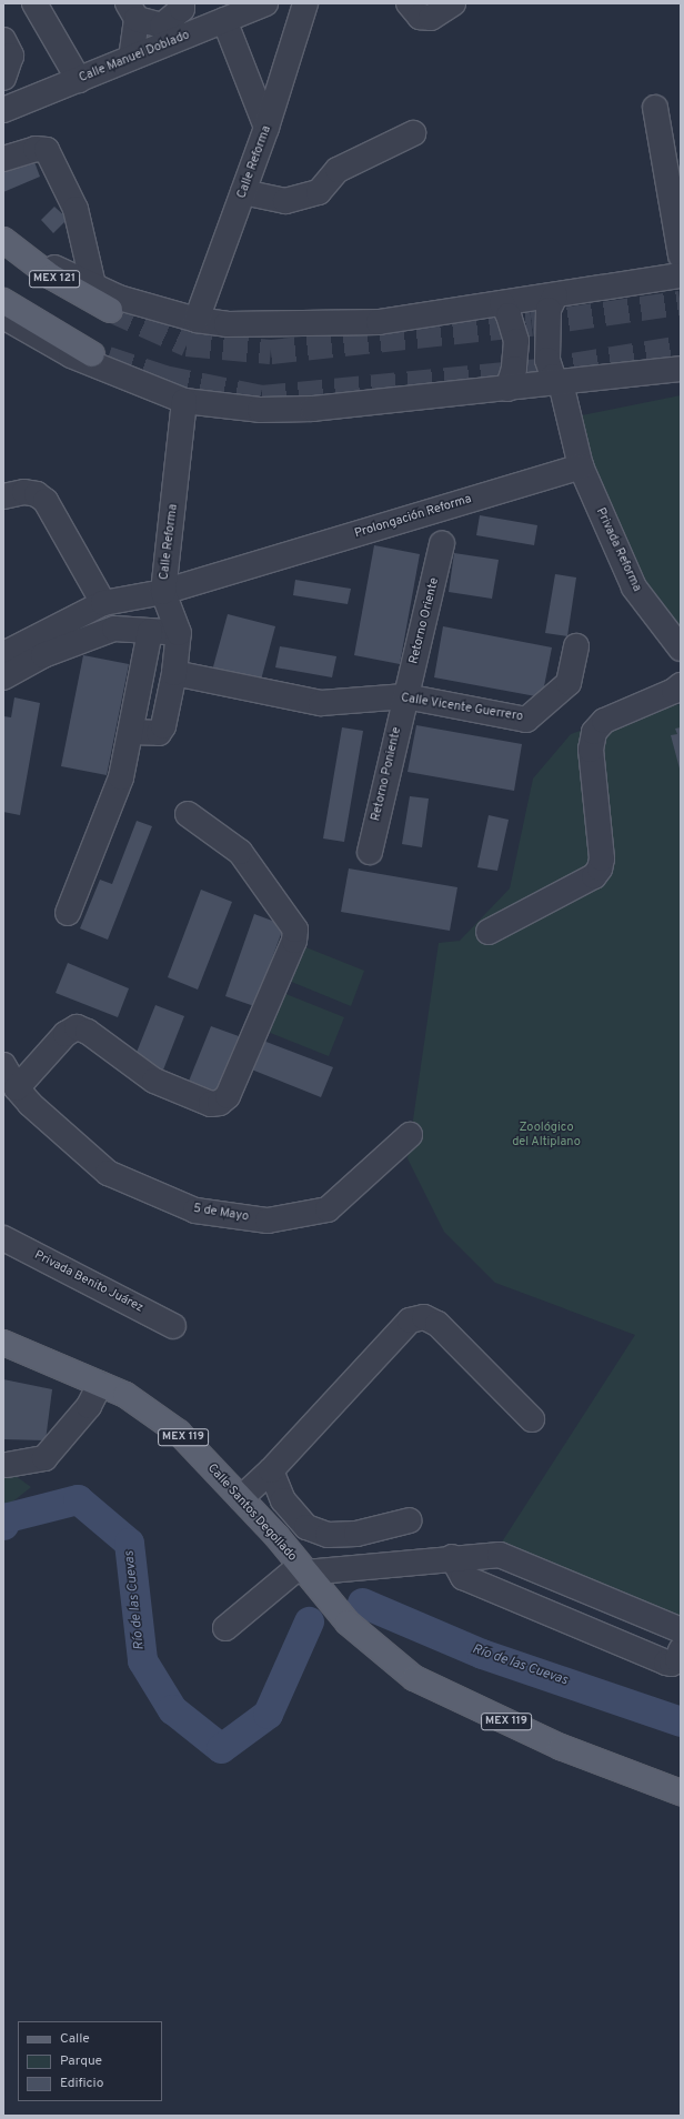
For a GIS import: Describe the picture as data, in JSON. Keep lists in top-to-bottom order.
{
  "streets": {
    "main road": ["MEX 121", "MEX 119", "Calle Santos Degollado"],
    "street": [
      "Calle Manuel Doblado",
      "Calle Reforma",
      "Prolongación Reforma",
      "Privada Reforma",
      "Retorno Oriente",
      "Calle Vicente Guerrero",
      "Retorno Poniente",
      "5 de Mayo",
      "Privada Benito Juárez"
    ]
  },
  "crossings": [
    ["Calle Reforma", "Prolongación Reforma"],
    ["Prolongación Reforma", "Privada Reforma"],
    ["Retorno Oriente", "Calle Vicente Guerrero"],
    ["Retorno Oriente", "Retorno Poniente"],
    ["Calle Vicente Guerrero", "Retorno Poniente"]
  ],
  "water": ["Río de las Cuevas"],
  "parks": ["Zoológico del Altiplano"],
  "legend": ["Calle", "Parque", "Edificio"]
}
